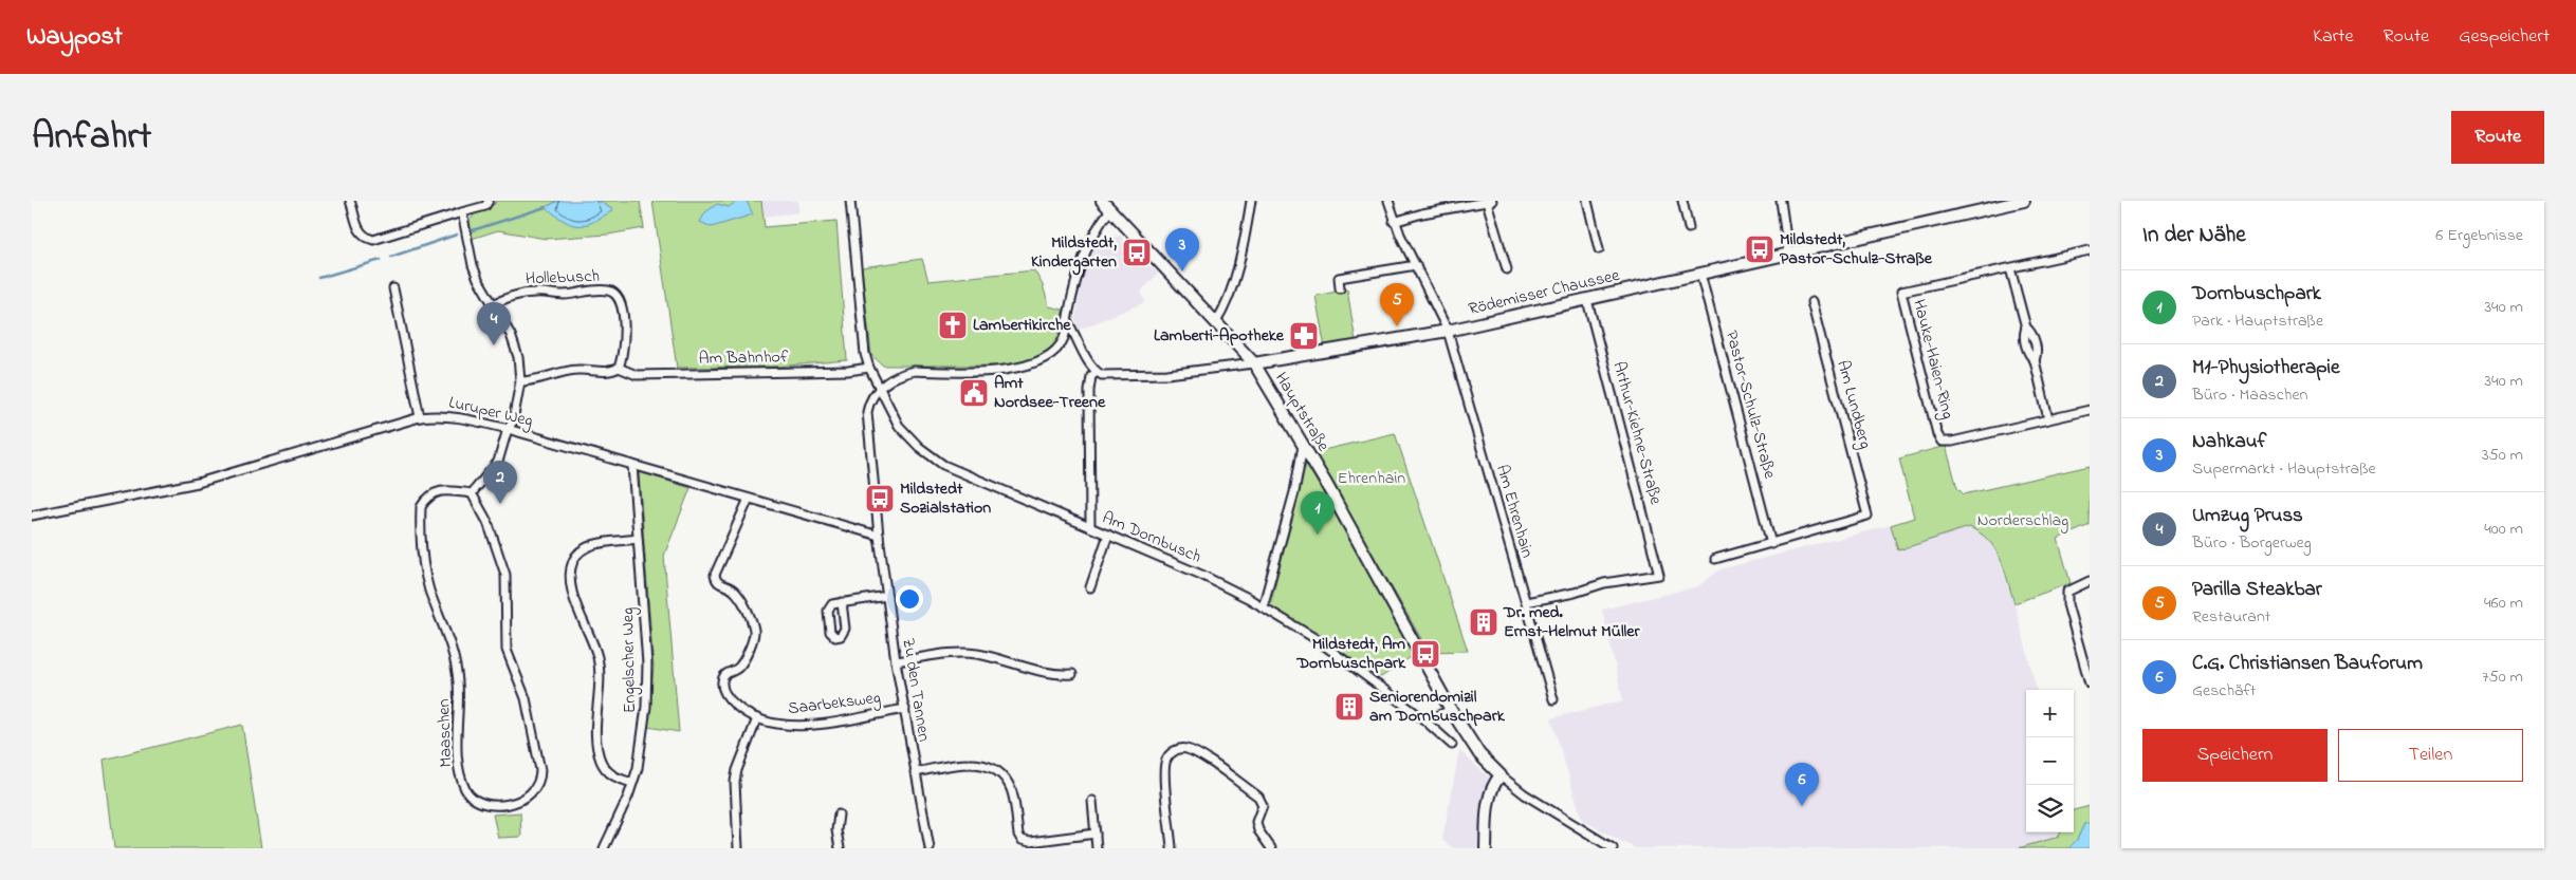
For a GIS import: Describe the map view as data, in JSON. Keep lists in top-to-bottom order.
{
  "streets": {
    "street": [
      "Hollebusch",
      "Rödemisser Chaussee",
      "Am Bahnhof",
      "Hauke-Haien-Ring",
      "Pastor-Schulz-Straße",
      "Am Lundberg",
      "Luruper Weg",
      "Hauptstraße",
      "Arthur-Kiehne-Straße",
      "Am Ehrenhain",
      "Am Dornbusch",
      "Engelscher Weg",
      "Zu den Tannen",
      "Saarbeksweg",
      "Maaschen"
    ]
  },
  "crossings": [
    ["Hollebusch", "Am Bahnhof"],
    ["Rödemisser Chaussee", "Pastor-Schulz-Straße"],
    ["Rödemisser Chaussee", "Hauptstraße"],
    ["Rödemisser Chaussee", "Arthur-Kiehne-Straße"],
    ["Rödemisser Chaussee", "Am Ehrenhain"],
    ["Am Bahnhof", "Am Dornbusch"],
    ["Pastor-Schulz-Straße", "Am Lundberg"],
    ["Luruper Weg", "Engelscher Weg"],
    ["Luruper Weg", "Zu den Tannen"],
    ["Luruper Weg", "Saarbeksweg"],
    ["Arthur-Kiehne-Straße", "Am Ehrenhain"],
    ["Zu den Tannen", "Saarbeksweg"]
  ],
  "parks": ["Ehrenhain", "Norderschlag"],
  "places": {
    "bus stop": [
      "Mildstedt, Pastor-Schulz-Straße",
      "Mildstedt, Kindergarten",
      "Mildstedt Sozialstation",
      "Mildstedt, Am Dornbuschpark"
    ],
    "church": ["Lambertikirche"],
    "pharmacy": ["Lamberti-Apotheke"],
    "public building": ["Amt Nordsee-Treene"],
    "building": ["Dr. med. Ernst-Helmut Müller", "Seniorendomizil am Dornbuschpark"]
  },
  "page": {
    "header": "Waypost",
    "nav": ["Karte", "Route", "Gespeichert"],
    "title": "Anfahrt",
    "buttons": [
      "Route",
      ["Speichern", "Teilen"]
    ],
    "heading": ["In der Nähe", "6 Ergebnisse"],
    "pins": [
      "3",
      "5",
      "4",
      "2",
      "1",
      "6"
    ],
    "list": [
      {
        "mark": "1",
        "name": "Dornbuschpark",
        "note": "Park · Hauptstraße",
        "value": "340 m"
      },
      {
        "mark": "2",
        "name": "M1-Physiotherapie",
        "note": "Büro · Maaschen",
        "value": "340 m"
      },
      {
        "mark": "3",
        "name": "Nahkauf",
        "note": "Supermarkt · Hauptstraße",
        "value": "350 m"
      },
      {
        "mark": "4",
        "name": "Umzug Pruss",
        "note": "Büro · Borgerweg",
        "value": "400 m"
      },
      {
        "mark": "5",
        "name": "Parilla Steakbar",
        "note": "Restaurant",
        "value": "460 m"
      },
      {
        "mark": "6",
        "name": "C.G. Christiansen Bauforum",
        "note": "Geschäft",
        "value": "750 m"
      }
    ],
    "map_buttons": ["+", "−"]
  }
}
